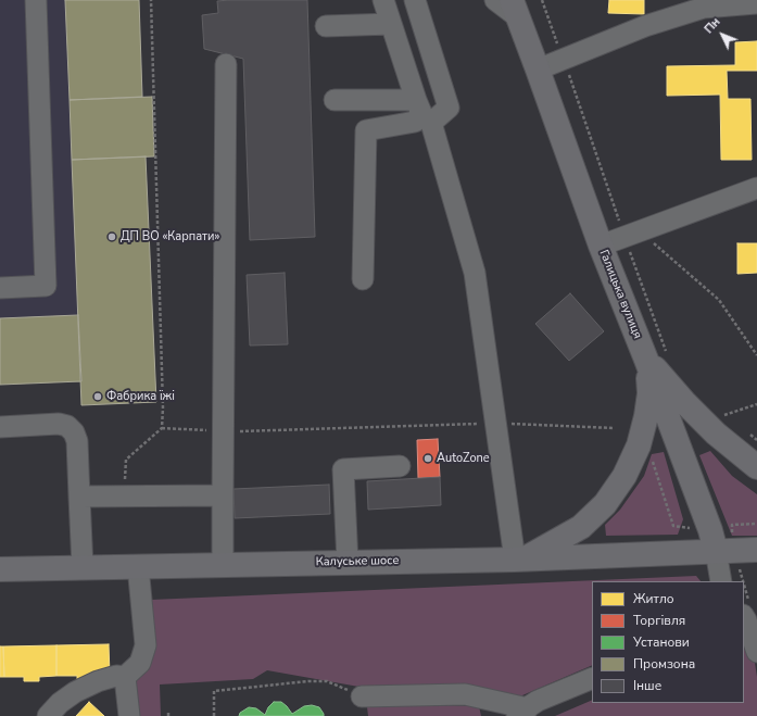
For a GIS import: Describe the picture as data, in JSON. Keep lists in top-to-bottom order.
{
  "streets": {
    "main road": ["Галицька вулиця", "Калуське шосе"]
  },
  "crossings": [
    ["Галицька вулиця", "Калуське шосе"]
  ],
  "places": ["ДП ВО «Карпати»", "Фабрика їжі", "AutoZone"],
  "legend": [
    "Житло",
    "Торгівля",
    "Установи",
    "Промзона",
    "Інше"
  ],
  "north": "top left"
}
